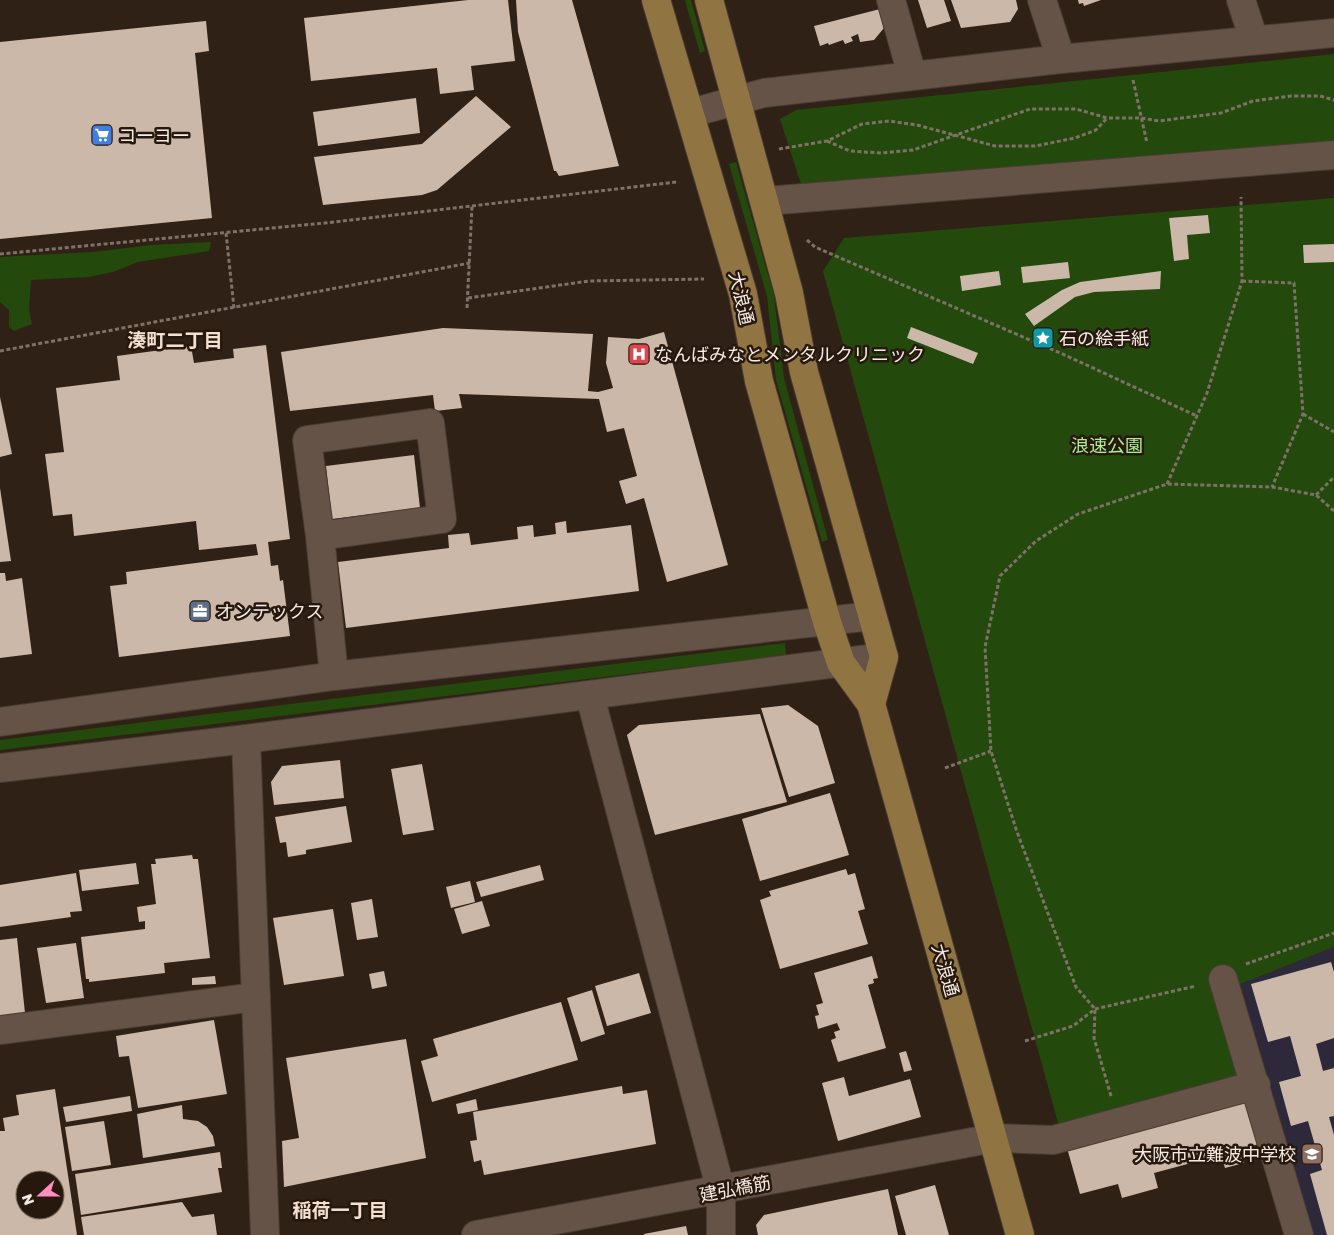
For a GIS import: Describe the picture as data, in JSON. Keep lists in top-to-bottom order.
{
  "streets": {
    "main road": ["大浪通"],
    "street": ["建弘橋筋"]
  },
  "crossings": [
    ["大浪通", "建弘橋筋"]
  ],
  "districts": ["湊町二丁目", "稲荷一丁目"],
  "parks": ["浪速公園"],
  "places": {
    "supermarket": ["コーヨー"],
    "place": ["石の絵手紙"],
    "hospital": ["なんばみなとメンタルクリニック"],
    "office": ["オンテックス"],
    "school or university": ["大阪市立難波中学校"]
  },
  "north": "left"
}
